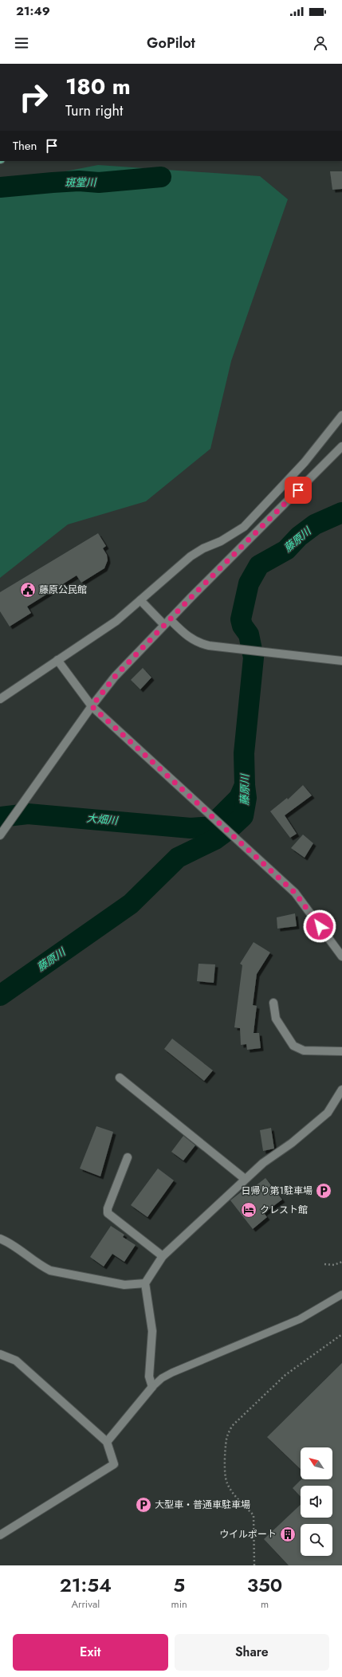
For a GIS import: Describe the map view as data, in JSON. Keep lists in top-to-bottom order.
{
  "water": ["斑堂川", "藤原川", "大畑川"],
  "places": {
    "public building": ["藤原公民館"],
    "parking": ["日帰り第1駐車場", "大型車・普通車駐車場"],
    "hotel": ["クレスト館"],
    "building": ["ウイルポート"]
  },
  "north": "top left",
  "page": {
    "status": "21:49",
    "header": "GoPilot",
    "turn": ["180 m", "Turn right"],
    "then": "Then",
    "eta": [
      "21:54",
      "Arrival",
      "5",
      "min",
      "350",
      "m"
    ],
    "buttons": ["Exit", "Share"]
  }
}
